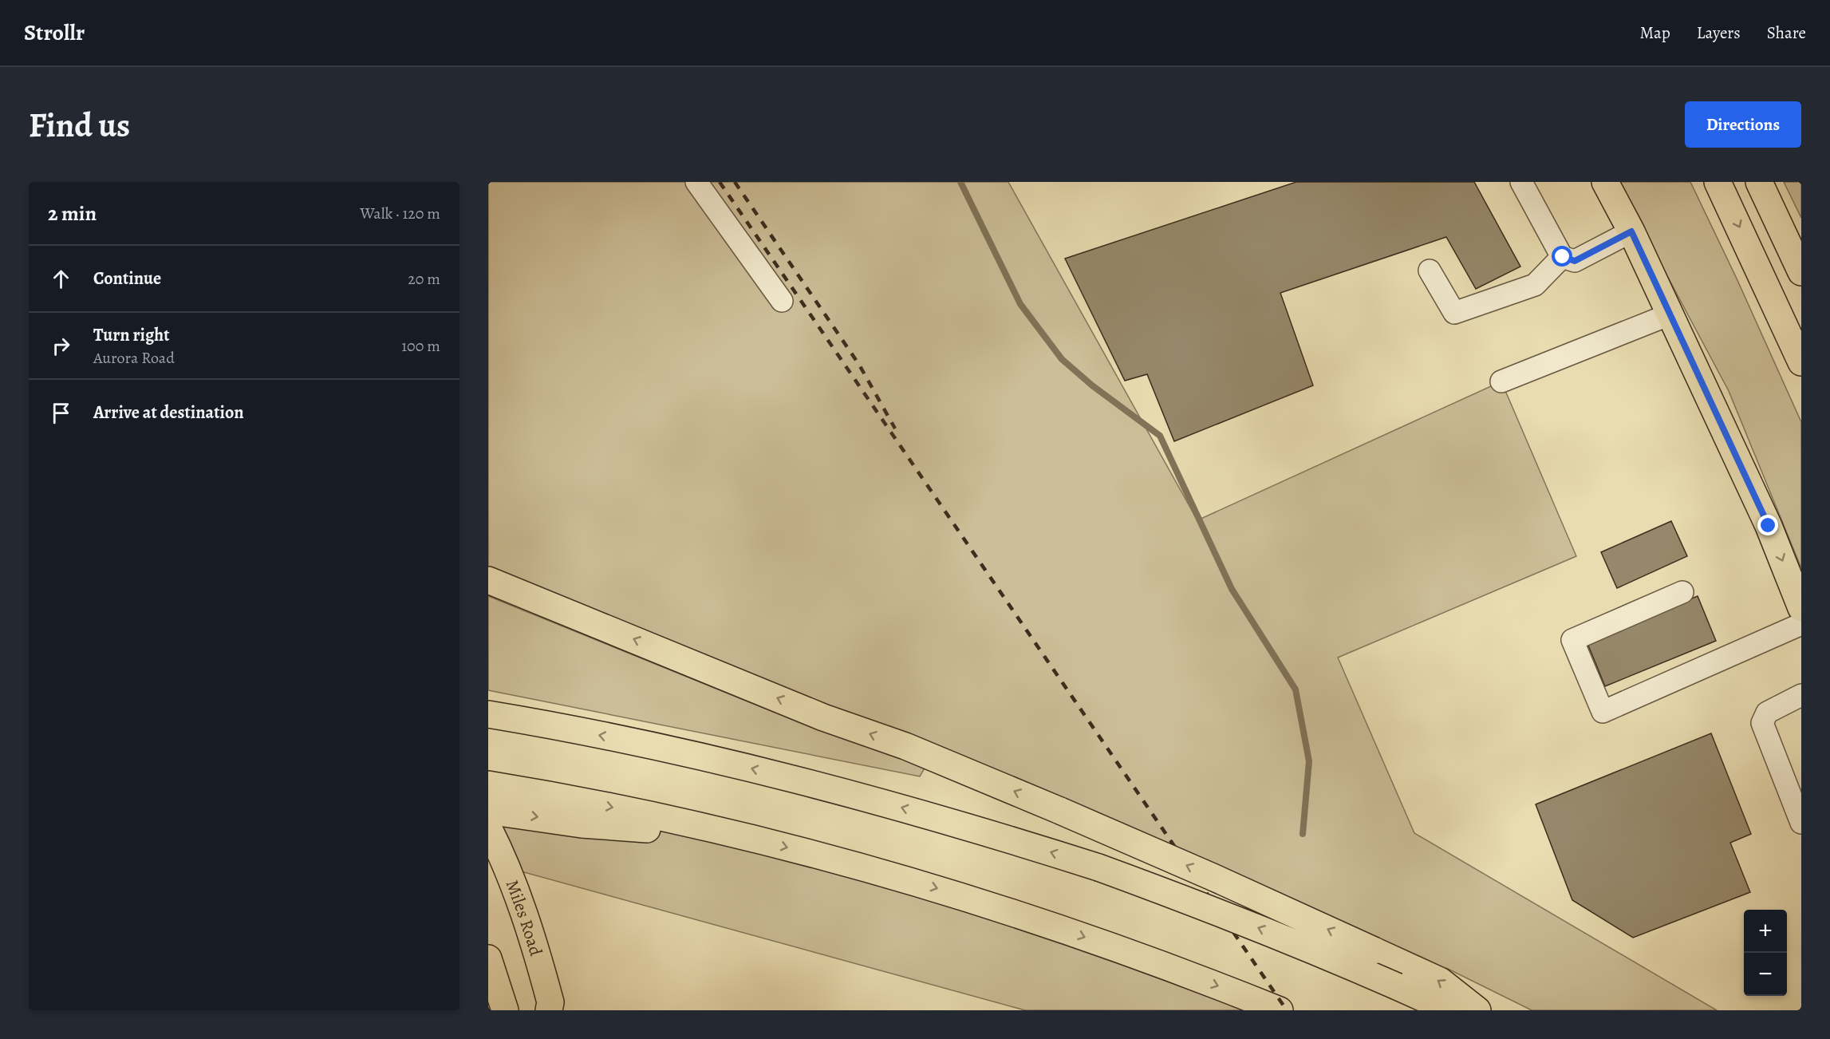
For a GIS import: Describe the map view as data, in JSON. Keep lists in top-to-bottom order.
{
  "streets": {
    "main road": ["Miles Road"]
  },
  "page": {
    "header": "Strollr",
    "nav": ["Map", "Layers", "Share"],
    "buttons": "Directions",
    "title": "Find us",
    "heading": ["2 min", "Walk · 120 m"],
    "list": [
      ["Continue", "20 m"],
      ["Turn right", "Aurora Road", "100 m"],
      "Arrive at destination"
    ],
    "map_buttons": ["+", "−"]
  }
}
